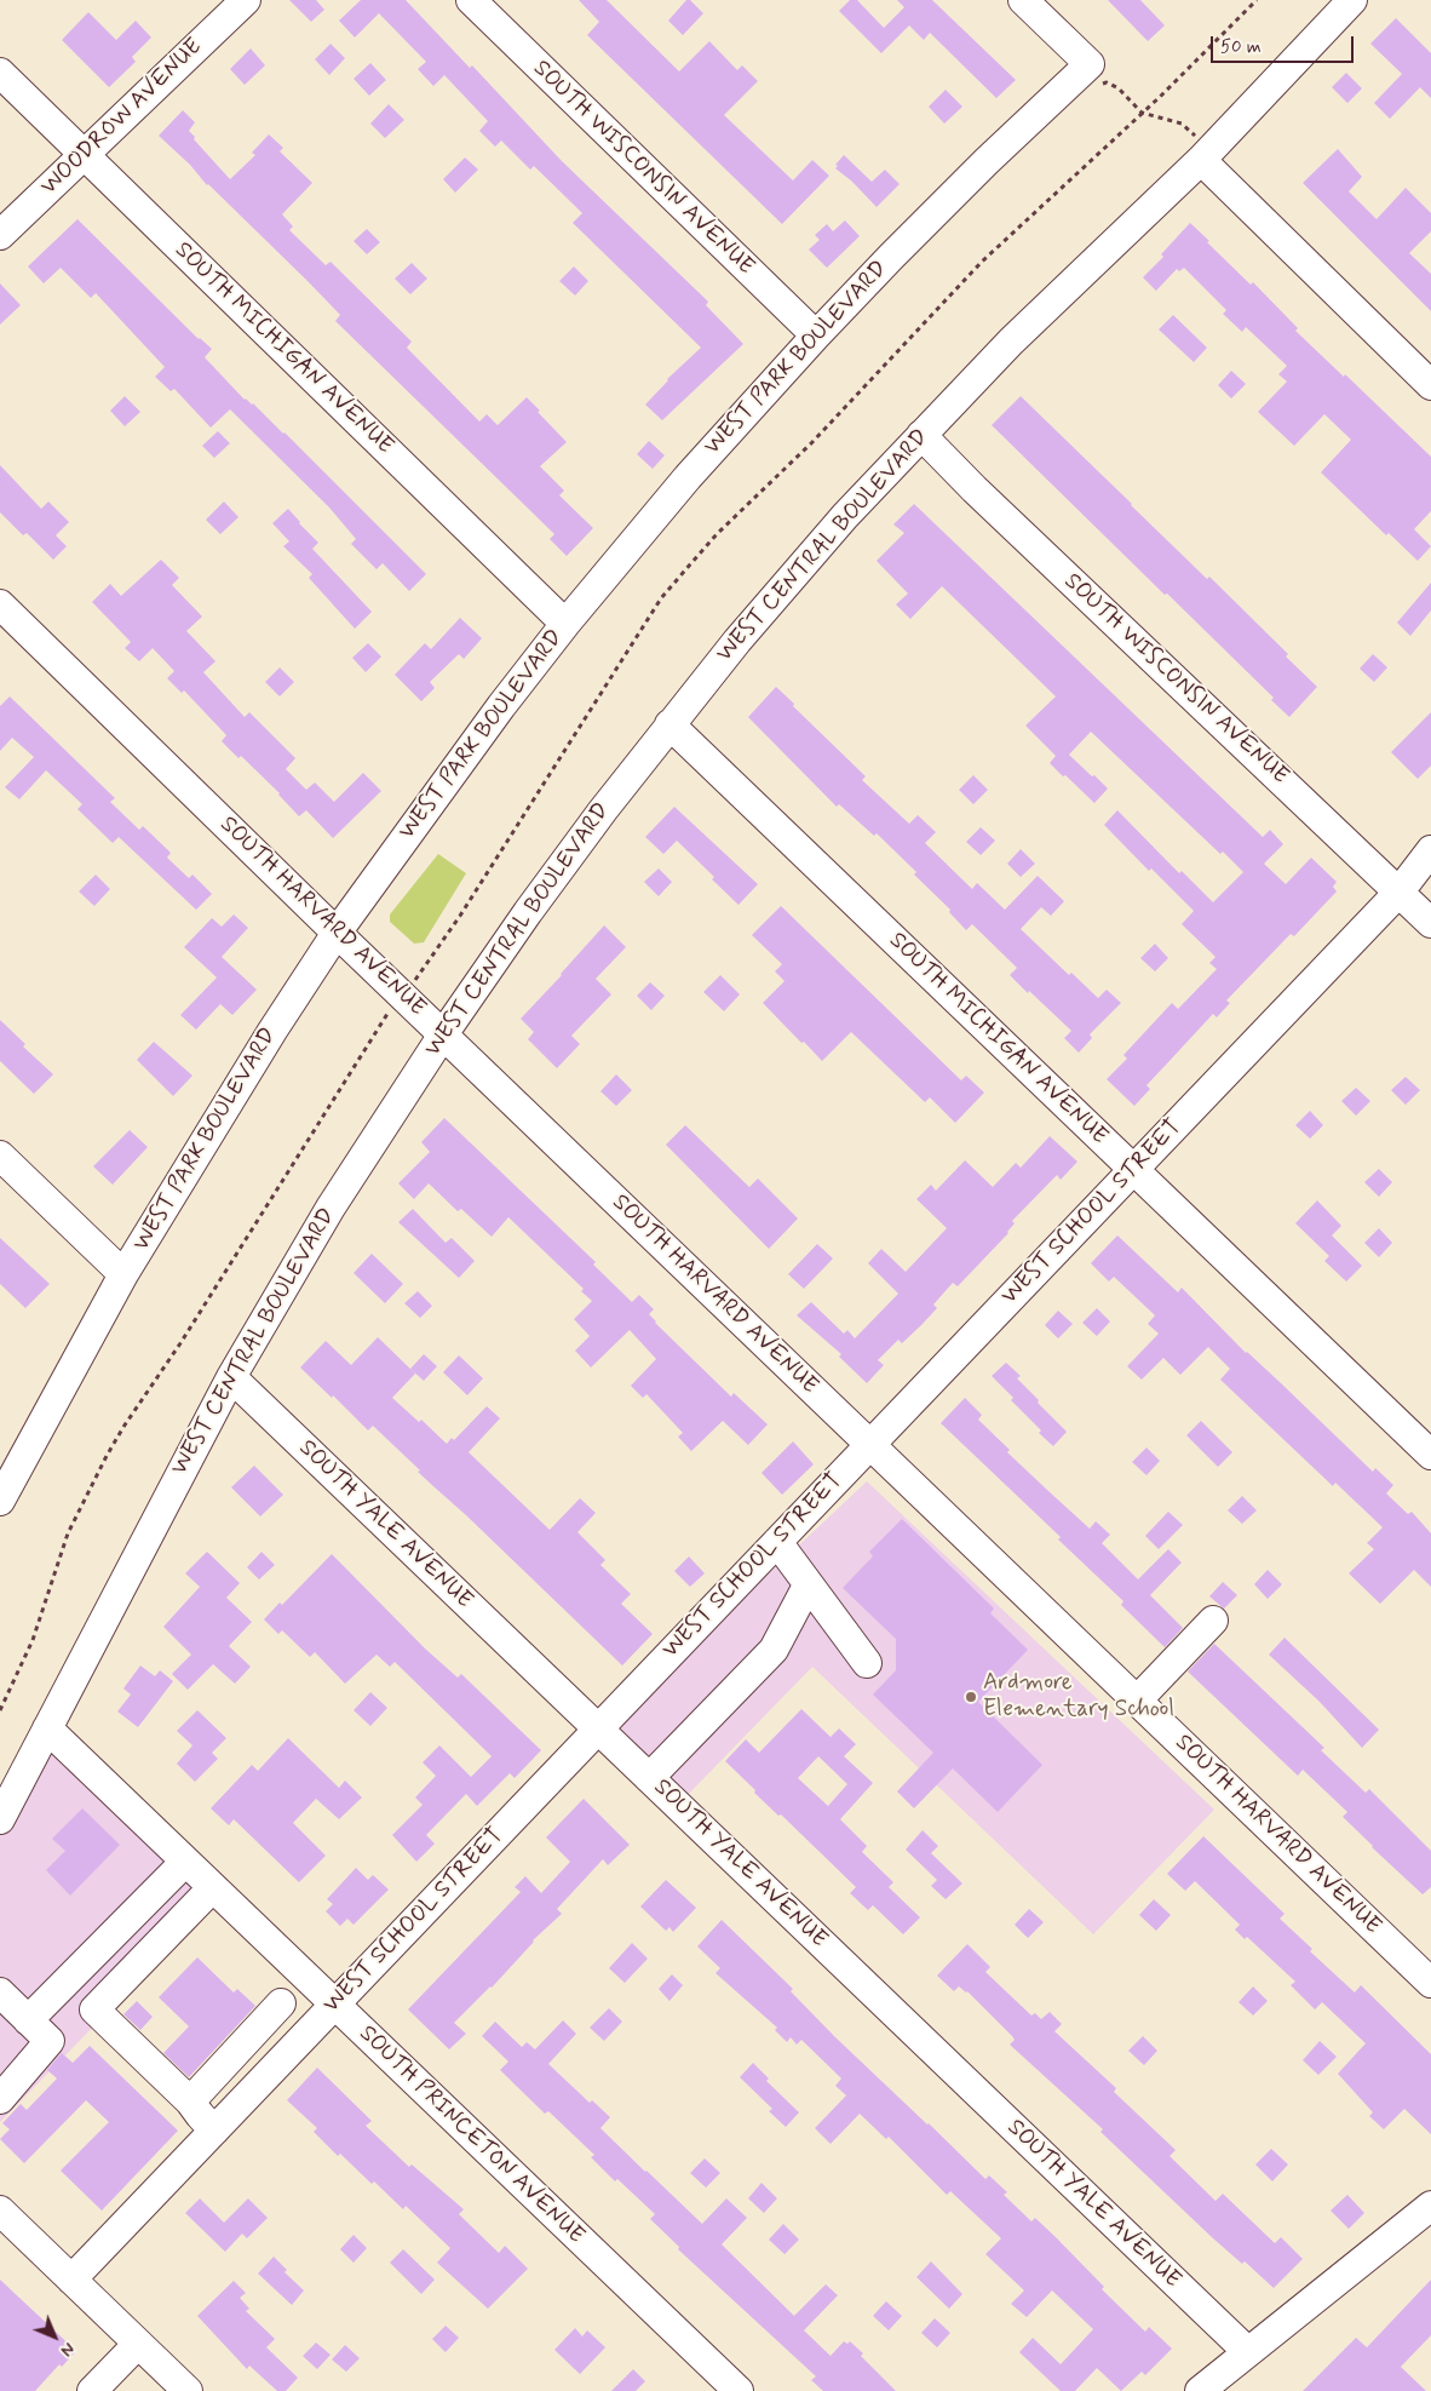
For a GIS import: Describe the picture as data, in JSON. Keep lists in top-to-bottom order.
{
  "streets": {
    "street": [
      "WOODROW AVENUE",
      "SOUTH WISCONSIN AVENUE",
      "SOUTH MICHIGAN AVENUE",
      "WEST PARK BOULEVARD",
      "WEST CENTRAL BOULEVARD",
      "SOUTH HARVARD AVENUE",
      "WEST SCHOOL STREET",
      "SOUTH YALE AVENUE",
      "SOUTH PRINCETON AVENUE"
    ]
  },
  "crossings": [
    ["WOODROW AVENUE", "SOUTH MICHIGAN AVENUE"],
    ["SOUTH WISCONSIN AVENUE", "WEST PARK BOULEVARD"],
    ["SOUTH WISCONSIN AVENUE", "WEST CENTRAL BOULEVARD"],
    ["SOUTH WISCONSIN AVENUE", "WEST SCHOOL STREET"],
    ["SOUTH MICHIGAN AVENUE", "WEST PARK BOULEVARD"],
    ["SOUTH MICHIGAN AVENUE", "WEST CENTRAL BOULEVARD"],
    ["SOUTH MICHIGAN AVENUE", "WEST SCHOOL STREET"],
    ["WEST PARK BOULEVARD", "SOUTH HARVARD AVENUE"],
    ["WEST CENTRAL BOULEVARD", "SOUTH HARVARD AVENUE"],
    ["WEST CENTRAL BOULEVARD", "SOUTH YALE AVENUE"],
    ["WEST CENTRAL BOULEVARD", "SOUTH PRINCETON AVENUE"],
    ["SOUTH HARVARD AVENUE", "WEST SCHOOL STREET"],
    ["WEST SCHOOL STREET", "SOUTH YALE AVENUE"],
    ["WEST SCHOOL STREET", "SOUTH PRINCETON AVENUE"]
  ],
  "places": ["Ardmore Elementary School"],
  "scale_bar": "50 m",
  "north": "bottom right"
}
